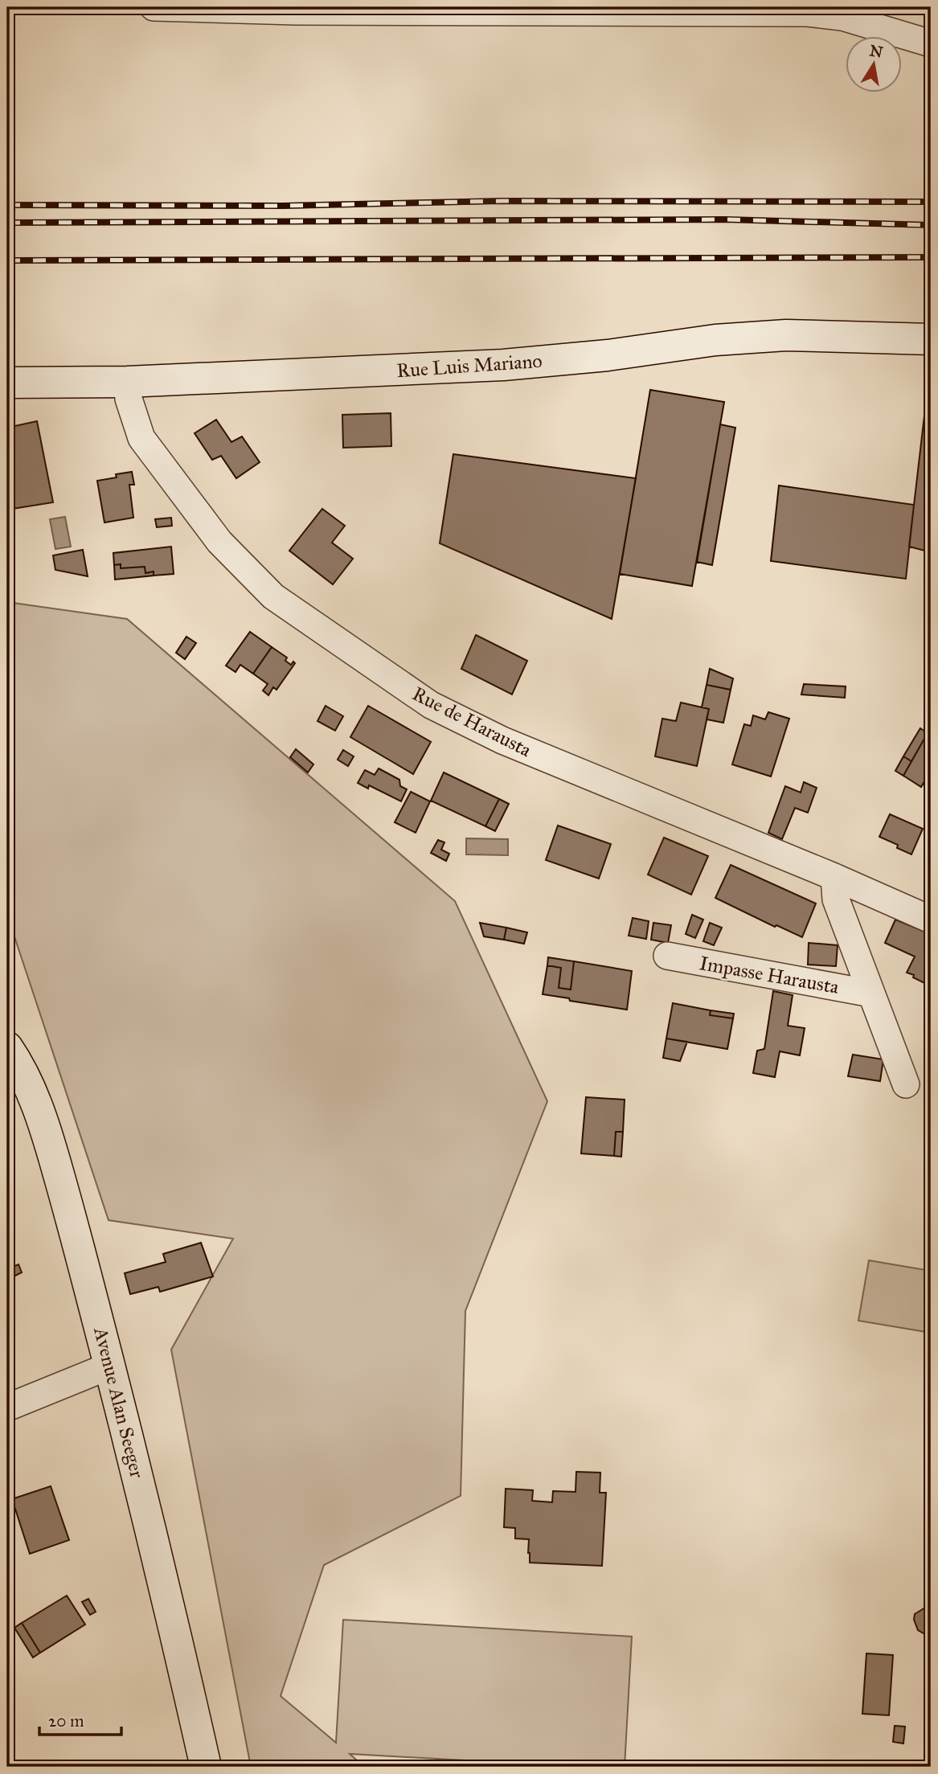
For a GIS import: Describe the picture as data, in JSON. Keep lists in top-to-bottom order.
{
  "streets": {
    "street": [
      "Rue Luis Mariano",
      "Rue de Harausta",
      "Impasse Harausta",
      "Avenue Alan Seeger"
    ]
  },
  "crossings": [
    ["Rue Luis Mariano", "Rue de Harausta"],
    ["Rue de Harausta", "Impasse Harausta"]
  ],
  "scale_bar": "20 m",
  "north": "top"
}
